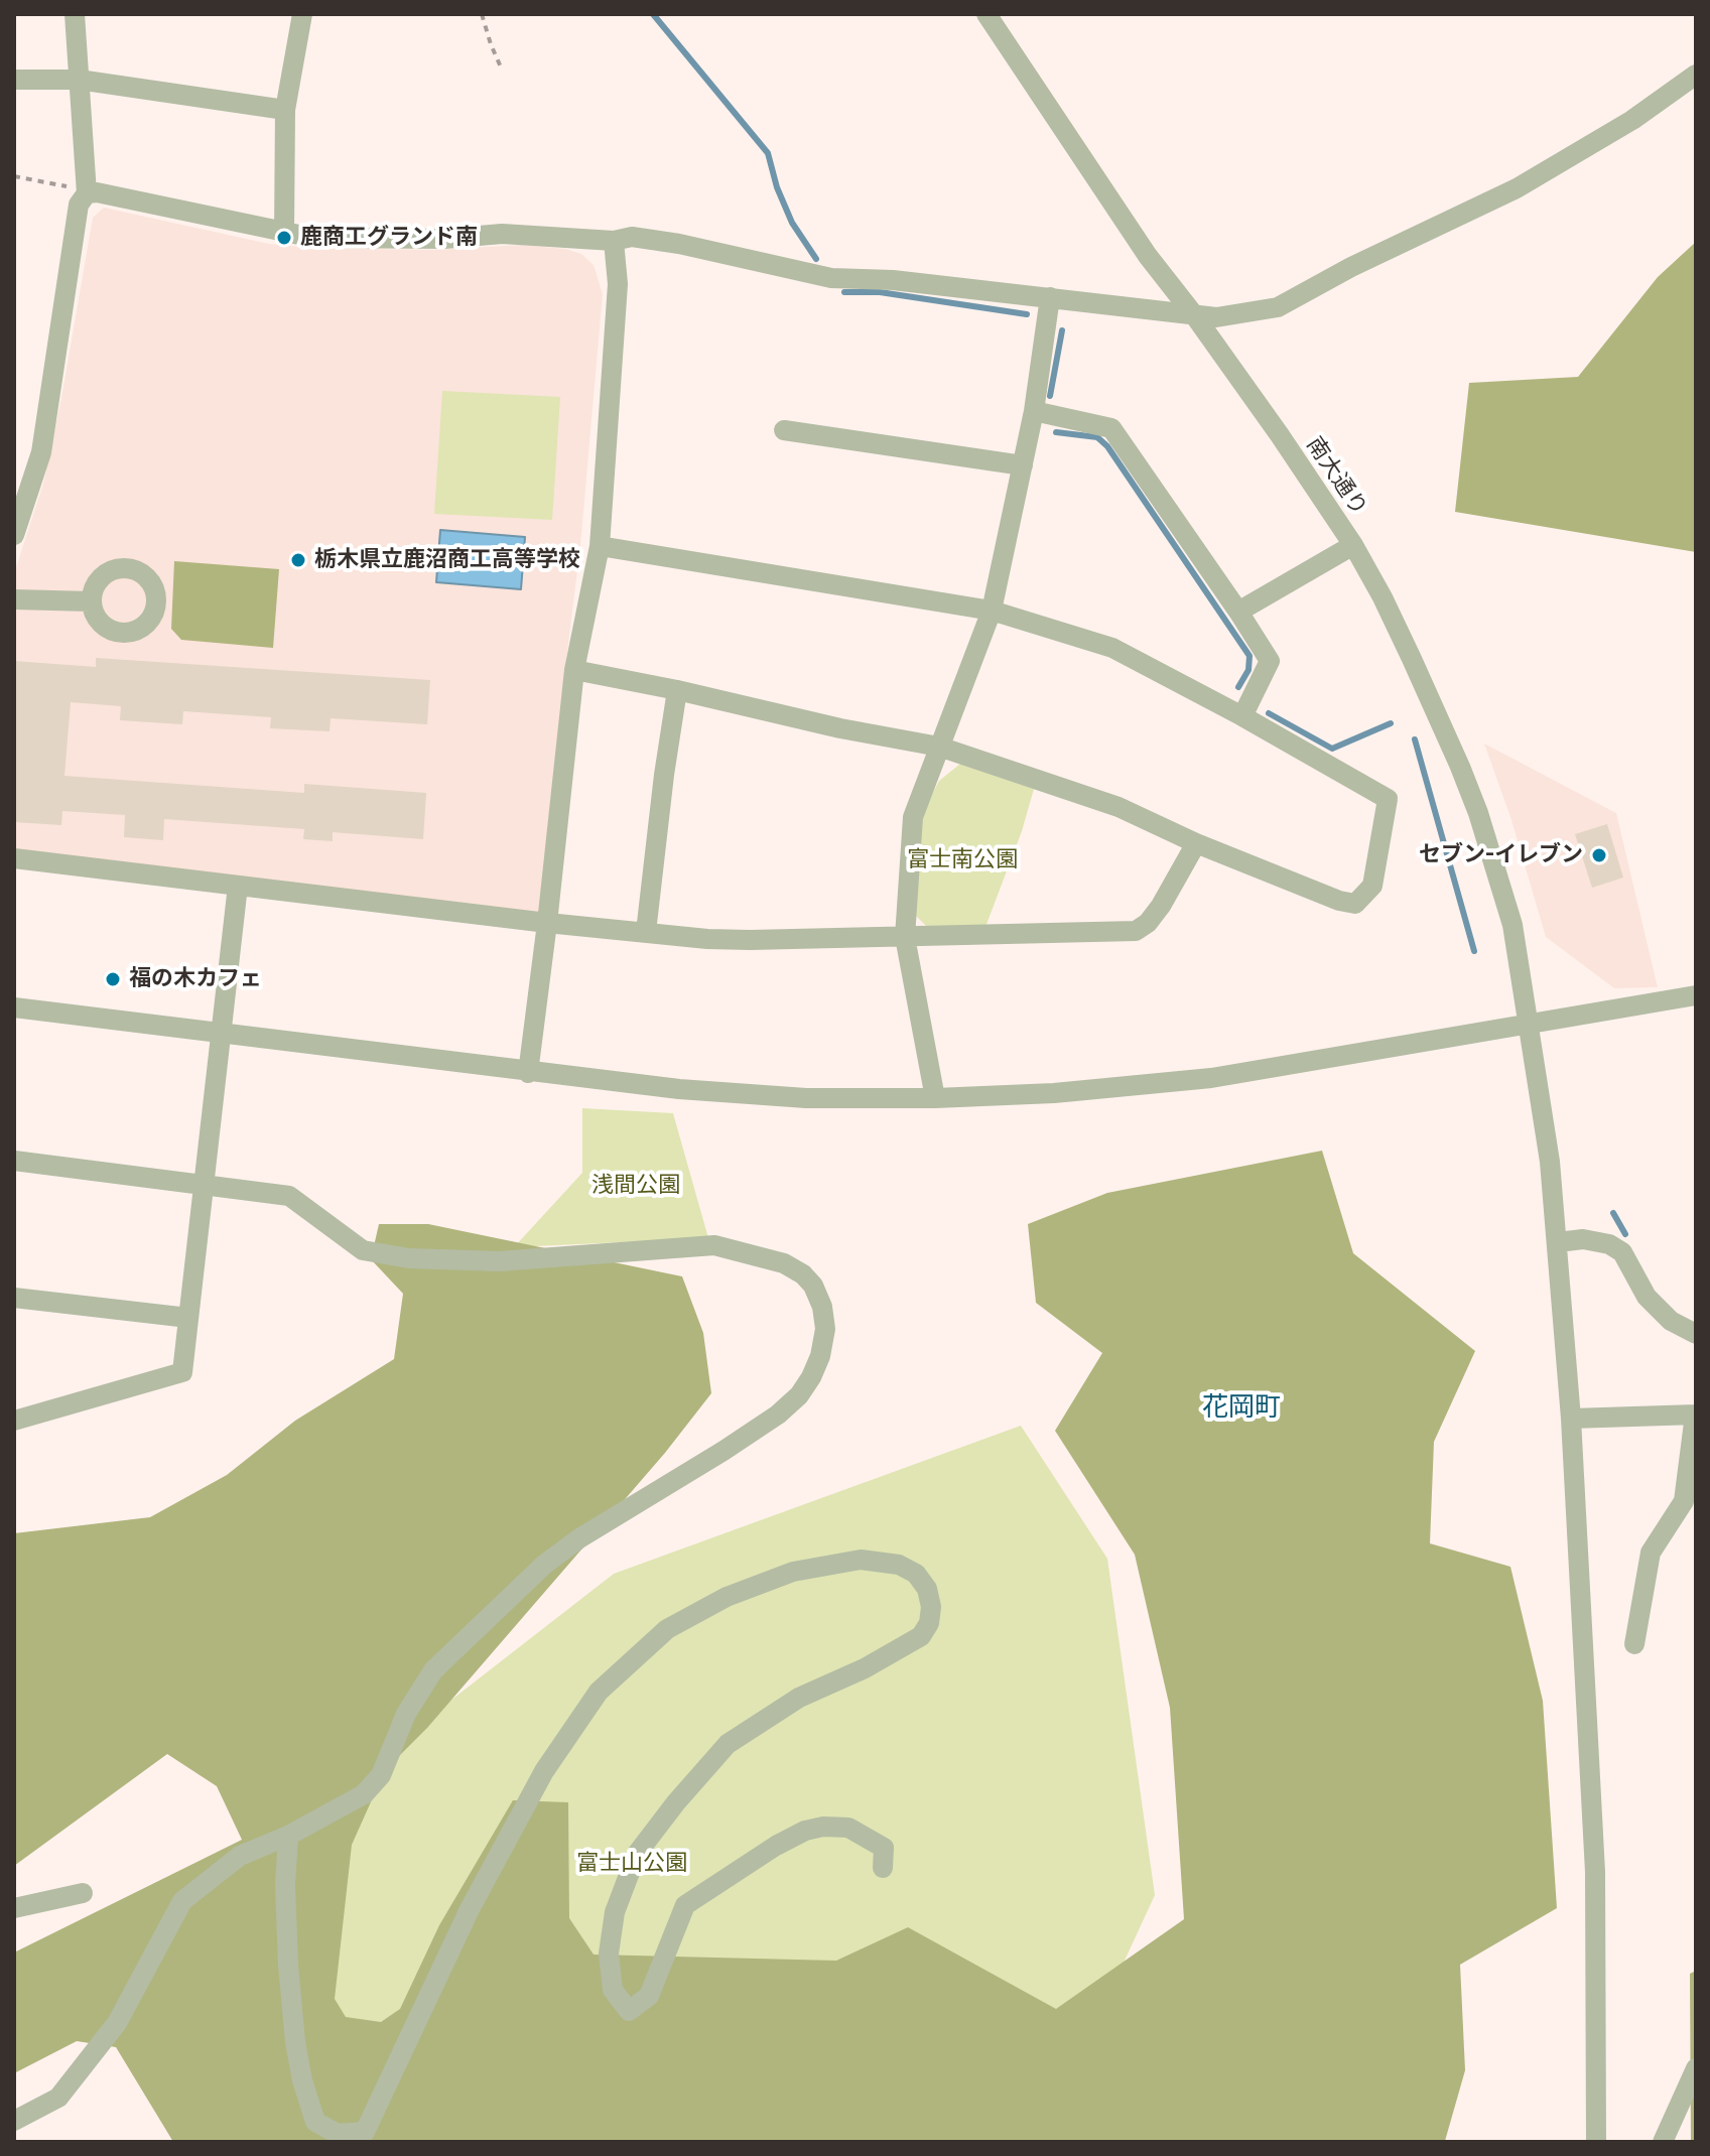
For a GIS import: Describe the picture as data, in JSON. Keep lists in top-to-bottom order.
{
  "streets": {
    "street": ["南大通り"]
  },
  "districts": ["花岡町"],
  "parks": ["富士南公園", "浅間公園", "富士山公園"],
  "places": [
    "鹿商工グランド南",
    "栃木県立鹿沼商工高等学校",
    "セブン-イレブン",
    "福の木カフェ"
  ]
}
